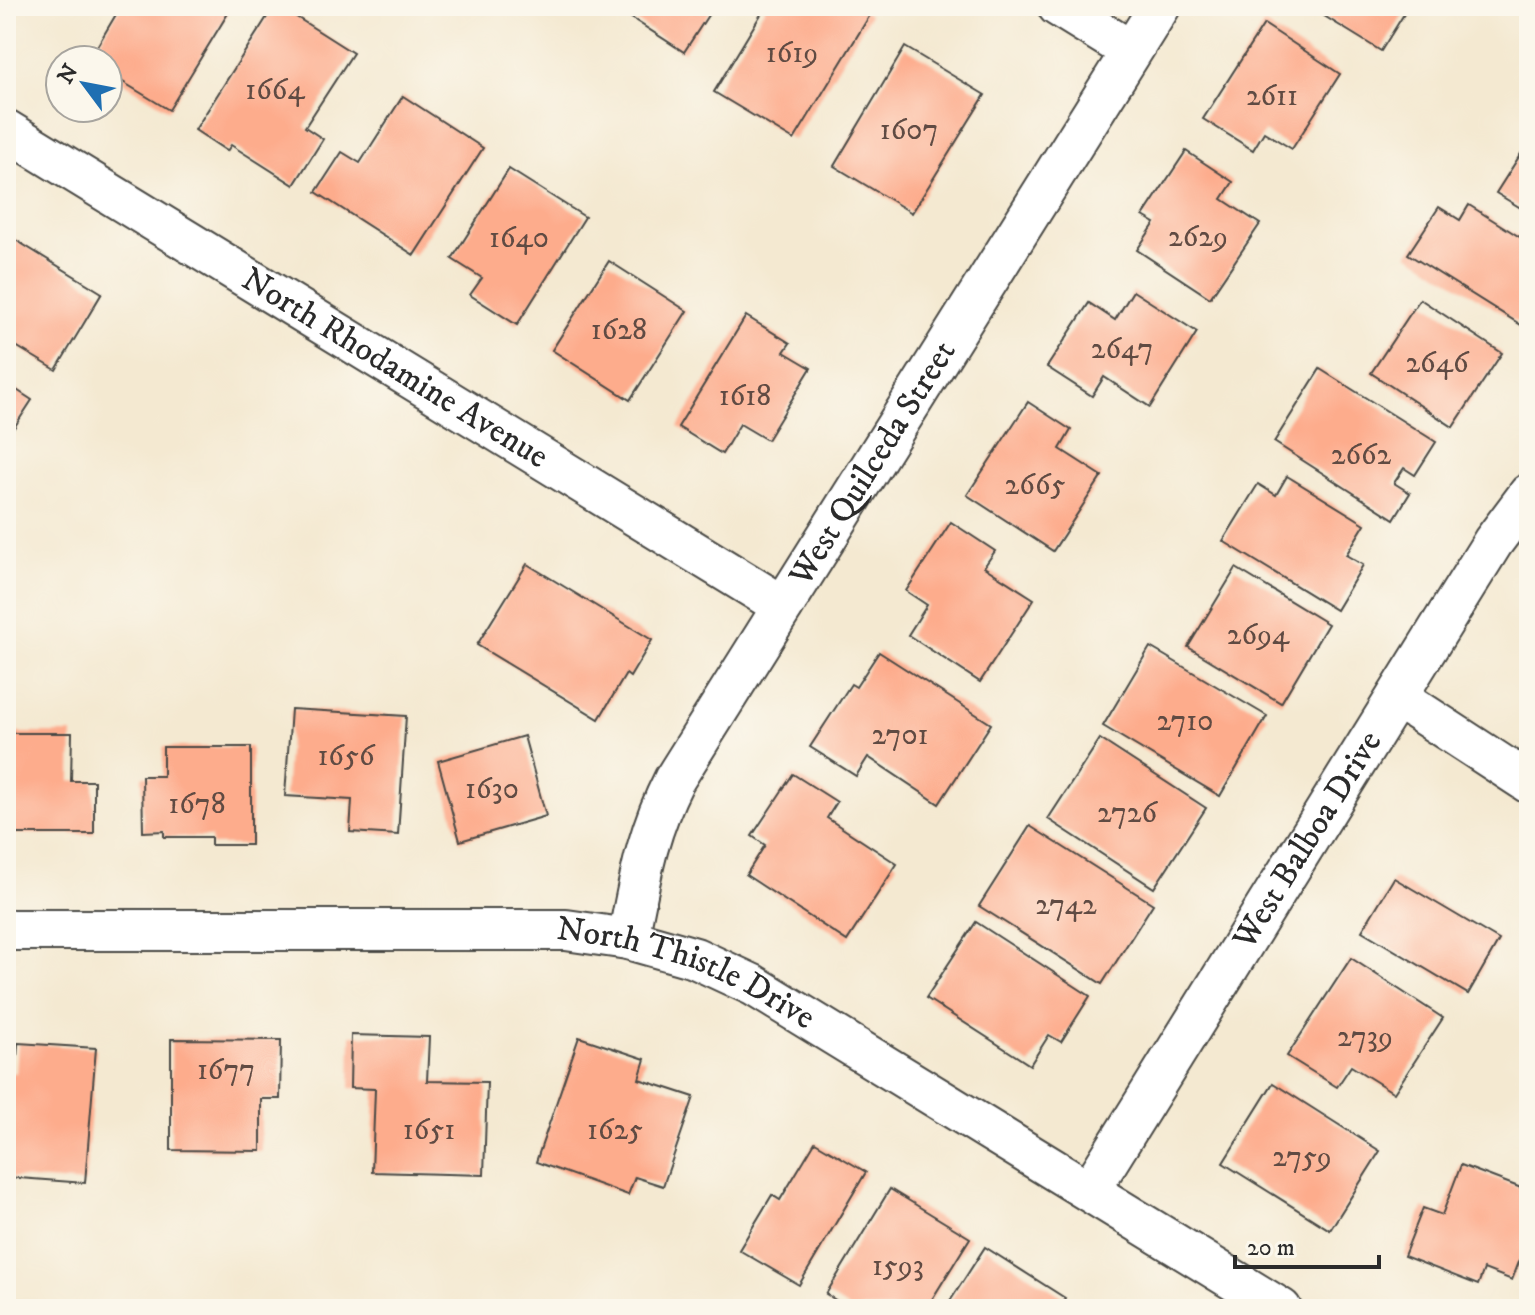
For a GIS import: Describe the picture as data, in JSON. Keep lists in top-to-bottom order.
{
  "streets": {
    "street": [
      "North Rhodamine Avenue",
      "West Quilceda Street",
      "West Balboa Drive",
      "North Thistle Drive"
    ]
  },
  "crossings": [
    ["North Rhodamine Avenue", "West Quilceda Street"],
    ["West Quilceda Street", "North Thistle Drive"],
    ["West Balboa Drive", "North Thistle Drive"]
  ],
  "house_numbers": [
    "1619",
    "1664",
    "2611",
    "1607",
    "2629",
    "1640",
    "1628",
    "2647",
    "2646",
    "1618",
    "2662",
    "2665",
    "2694",
    "2710",
    "2701",
    "1656",
    "1630",
    "1678",
    "2726",
    "2742",
    "2739",
    "1677",
    "1651",
    "1625",
    "2759",
    "1593"
  ],
  "scale_bar": "20 m",
  "north": "top left"
}
